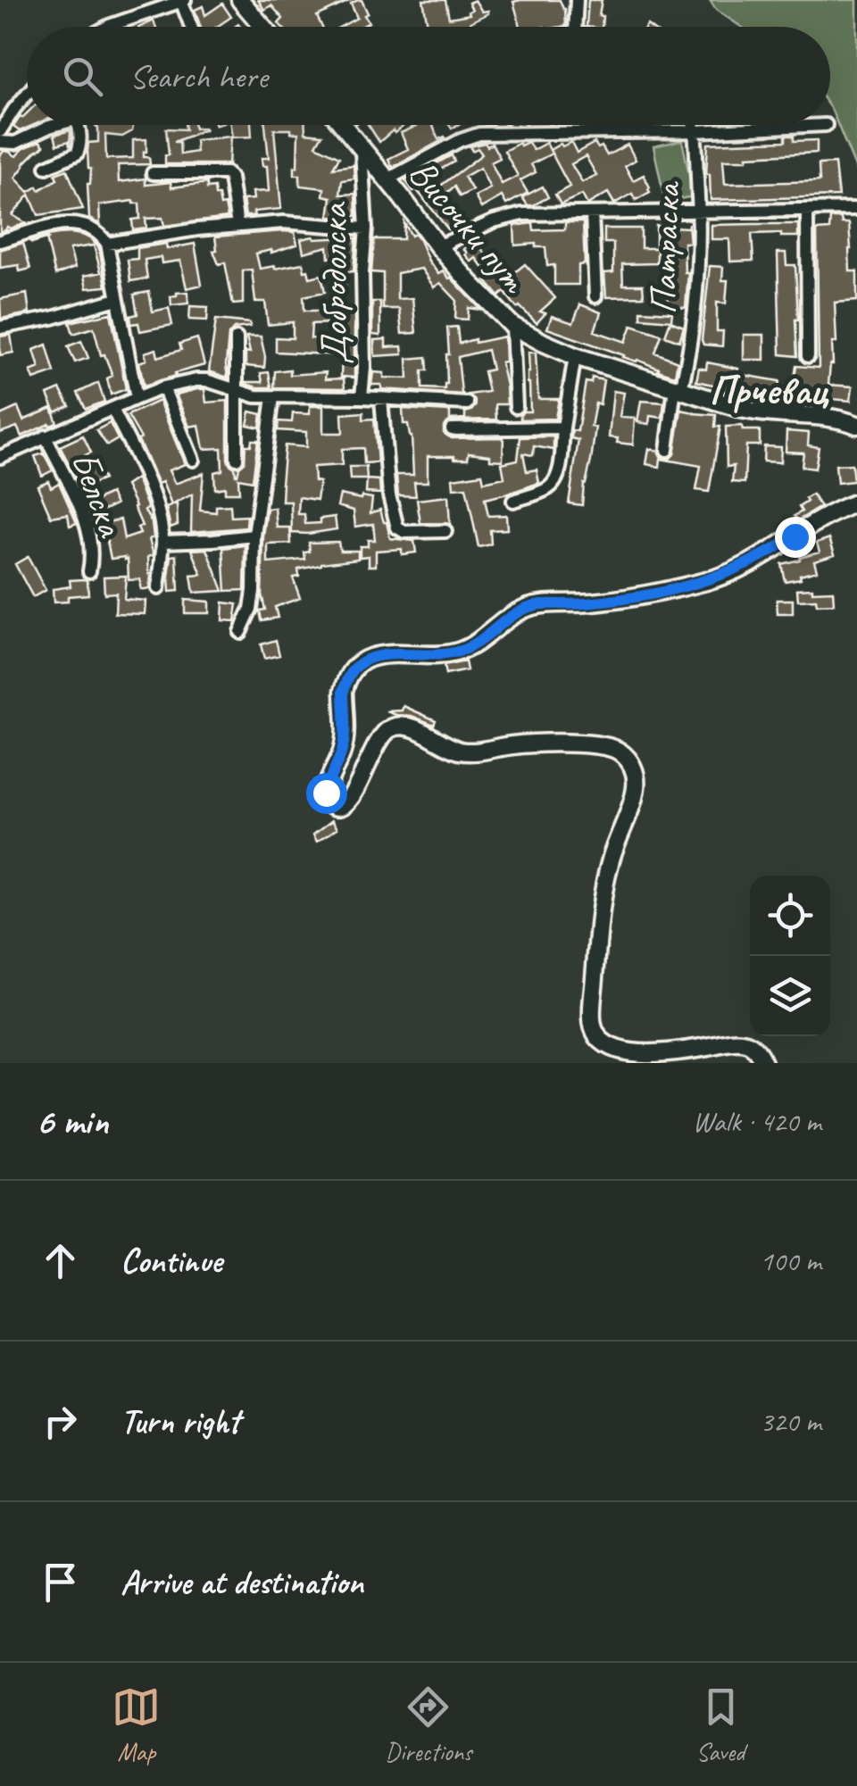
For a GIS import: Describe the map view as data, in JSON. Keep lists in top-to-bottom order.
{
  "streets": {
    "main road": ["Височки пут"],
    "street": ["Патраска", "Добродолска", "Белска"]
  },
  "crossings": [
    ["Височки пут", "Патраска"],
    ["Височки пут", "Добродолска"],
    ["Добродолска", "Белска"]
  ],
  "districts": ["Прчевац"],
  "page": {
    "search": "Search here",
    "heading": ["6 min", "Walk · 420 m"],
    "list": [
      ["Continue", "100 m"],
      ["Turn right", "320 m"],
      "Arrive at destination"
    ],
    "nav": ["Map", "Directions", "Saved"]
  }
}
